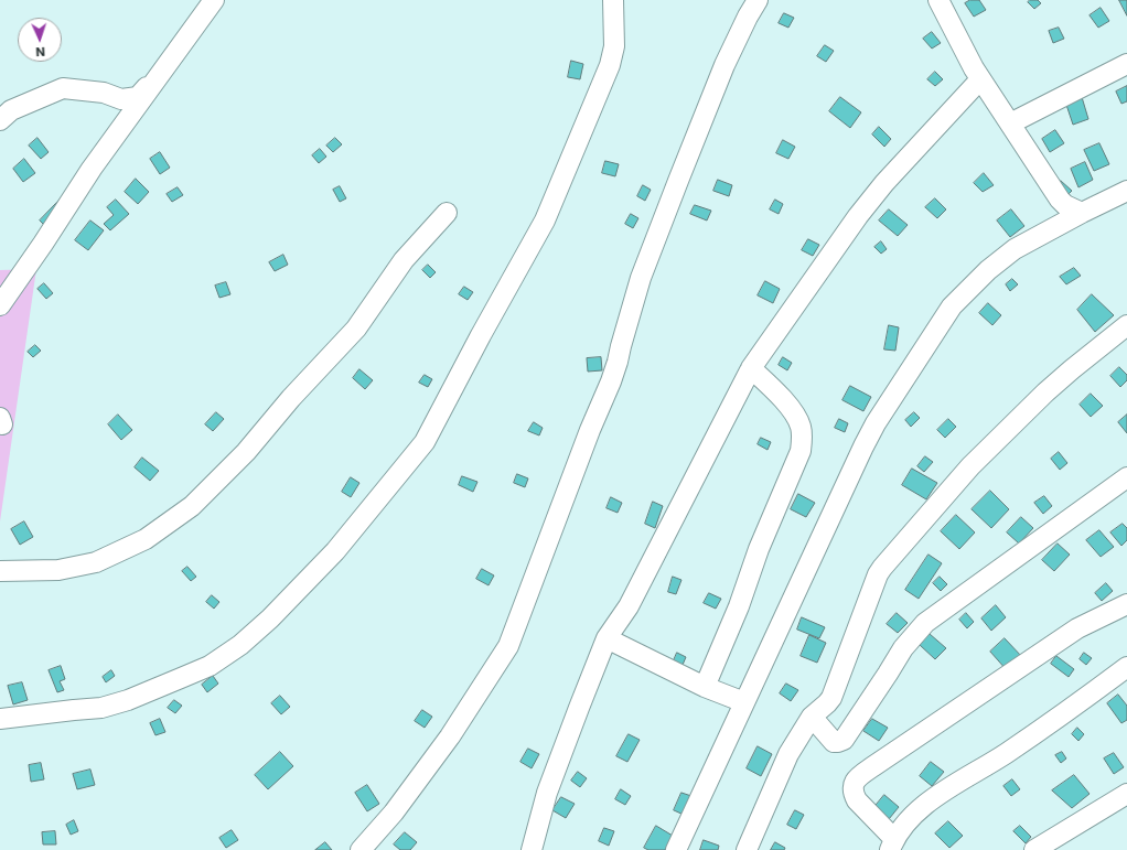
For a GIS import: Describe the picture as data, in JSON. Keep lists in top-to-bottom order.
{
  "north": "bottom"
}
